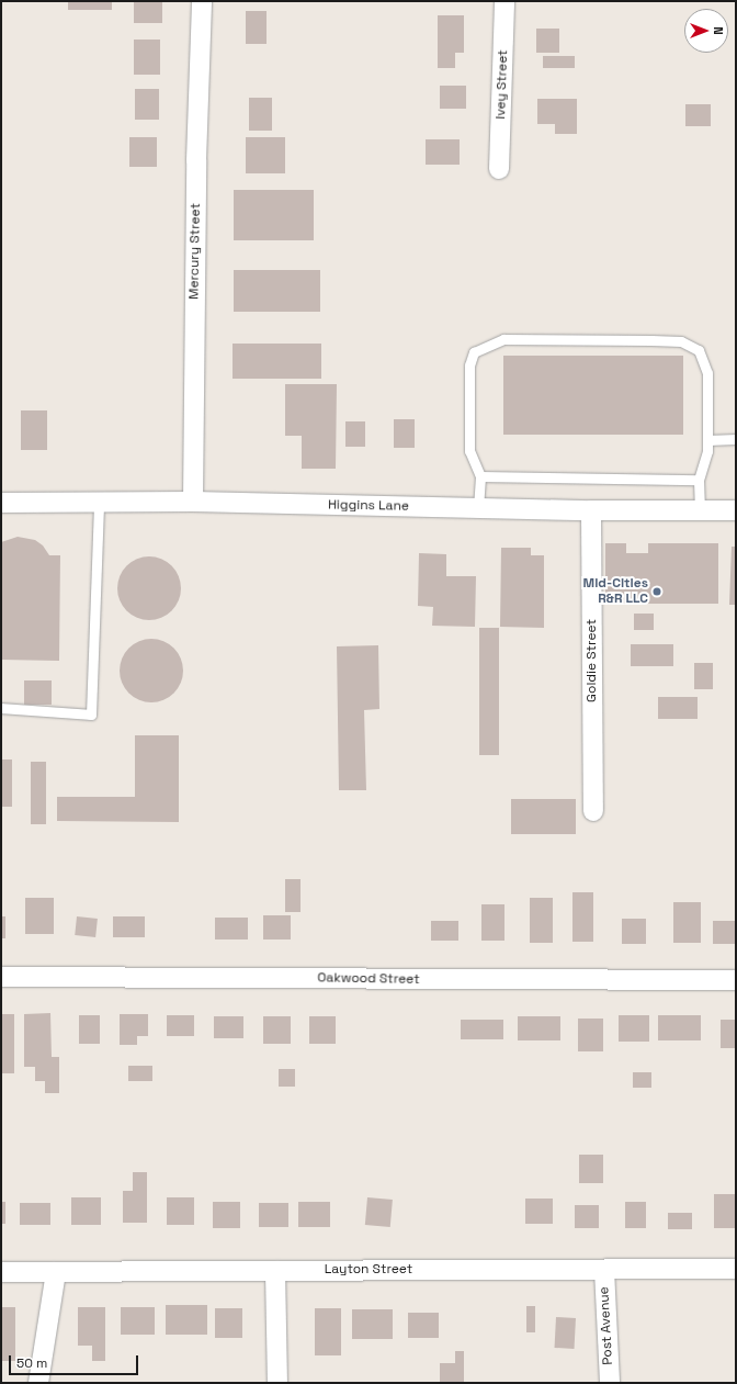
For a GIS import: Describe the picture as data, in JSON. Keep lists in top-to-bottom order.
{
  "streets": {
    "street": [
      "Ivey Street",
      "Mercury Street",
      "Higgins Lane",
      "Goldie Street",
      "Oakwood Street",
      "Layton Street",
      "Post Avenue"
    ]
  },
  "crossings": [
    ["Mercury Street", "Higgins Lane"],
    ["Higgins Lane", "Goldie Street"],
    ["Layton Street", "Post Avenue"]
  ],
  "places": ["Mid-Cities R&R LLC"],
  "scale_bar": "50 m",
  "north": "right"
}
